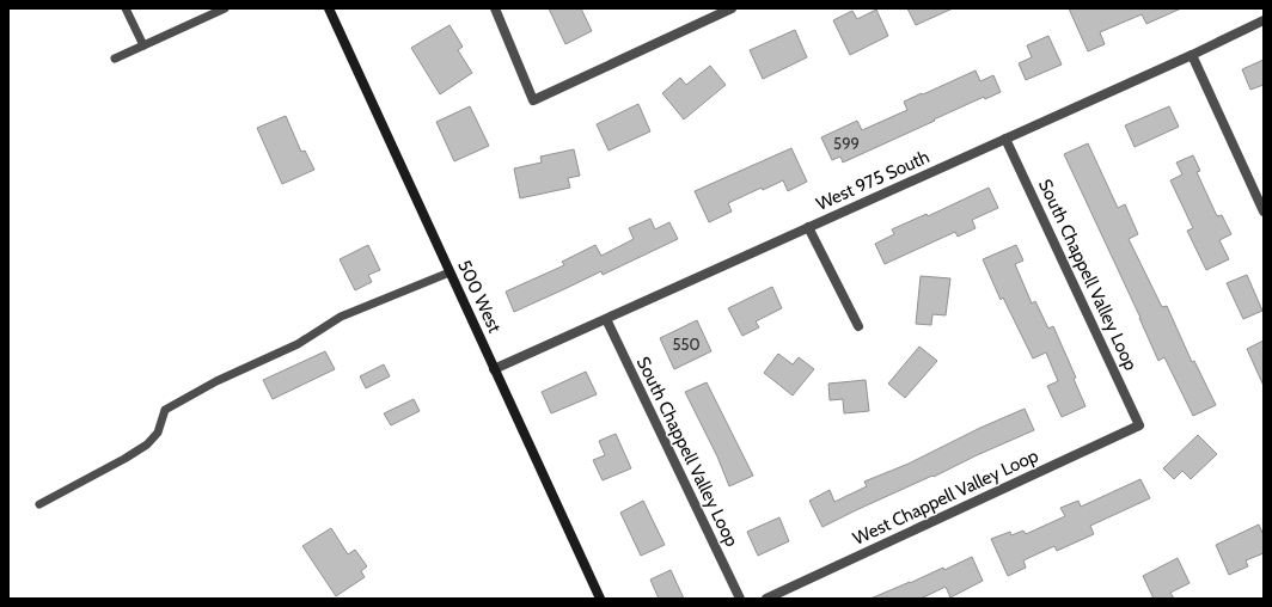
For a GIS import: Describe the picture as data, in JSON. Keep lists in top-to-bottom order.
{
  "streets": {
    "street": [
      "West 975 South",
      "South Chappell Valley Loop",
      "500 West",
      "West Chappell Valley Loop"
    ]
  },
  "crossings": [
    ["West 975 South", "South Chappell Valley Loop"],
    ["West 975 South", "500 West"],
    ["South Chappell Valley Loop", "West Chappell Valley Loop"]
  ],
  "house_numbers": ["599", "550"]
}
